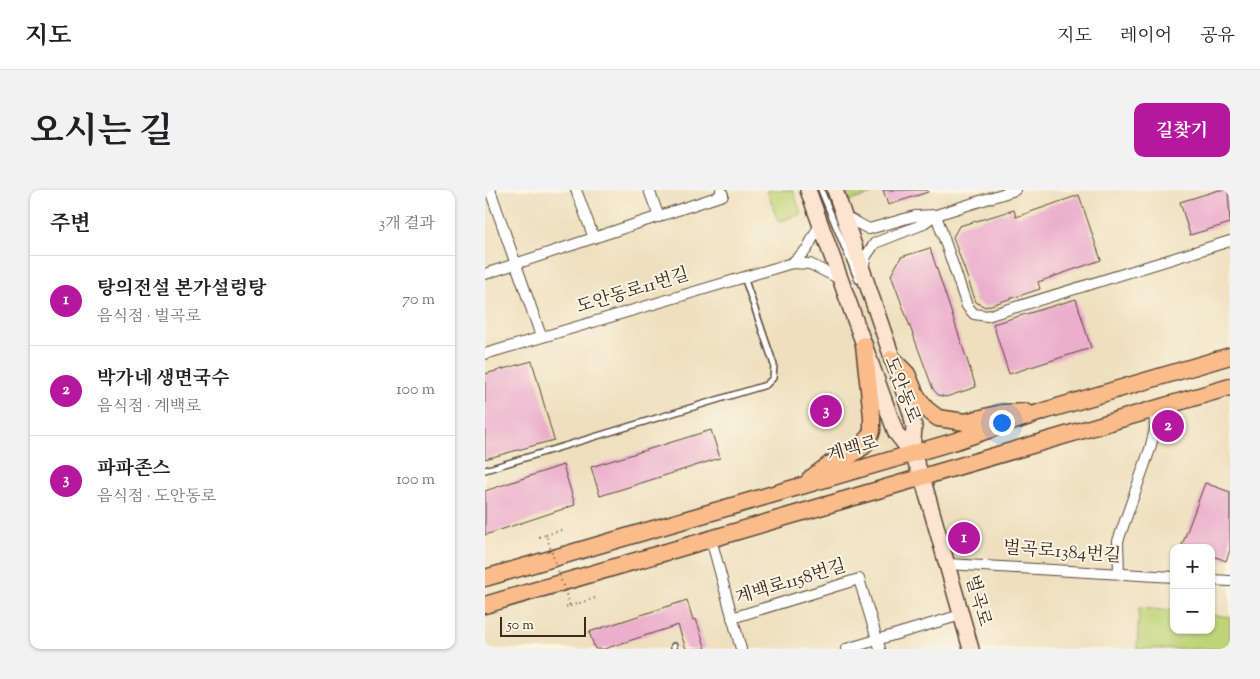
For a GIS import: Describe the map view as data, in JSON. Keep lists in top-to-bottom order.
{
  "streets": {
    "main road": ["도안동로", "계백로", "벌곡로"],
    "street": ["도안동로11번길", "벌곡로1384번길", "계백로1158번길"]
  },
  "crossings": [
    ["도안동로", "계백로"],
    ["도안동로", "벌곡로"],
    ["계백로", "벌곡로"],
    ["벌곡로1384번길", "벌곡로"]
  ],
  "scale_bar": "50 m",
  "page": {
    "header": "지도",
    "nav": ["지도", "레이어", "공유"],
    "title": "오시는 길",
    "buttons": "길찾기",
    "heading": ["주변", "3개 결과"],
    "list": [
      {
        "mark": "1",
        "name": "탕의전설 본가설렁탕",
        "note": "음식점 · 벌곡로",
        "value": "70 m"
      },
      {
        "mark": "2",
        "name": "박가네 생면국수",
        "note": "음식점 · 계백로",
        "value": "100 m"
      },
      {
        "mark": "3",
        "name": "파파존스",
        "note": "음식점 · 도안동로",
        "value": "100 m"
      }
    ],
    "pins": ["3", "2", "1"],
    "map_buttons": ["+", "−"],
    "scale": "50 m"
  }
}
